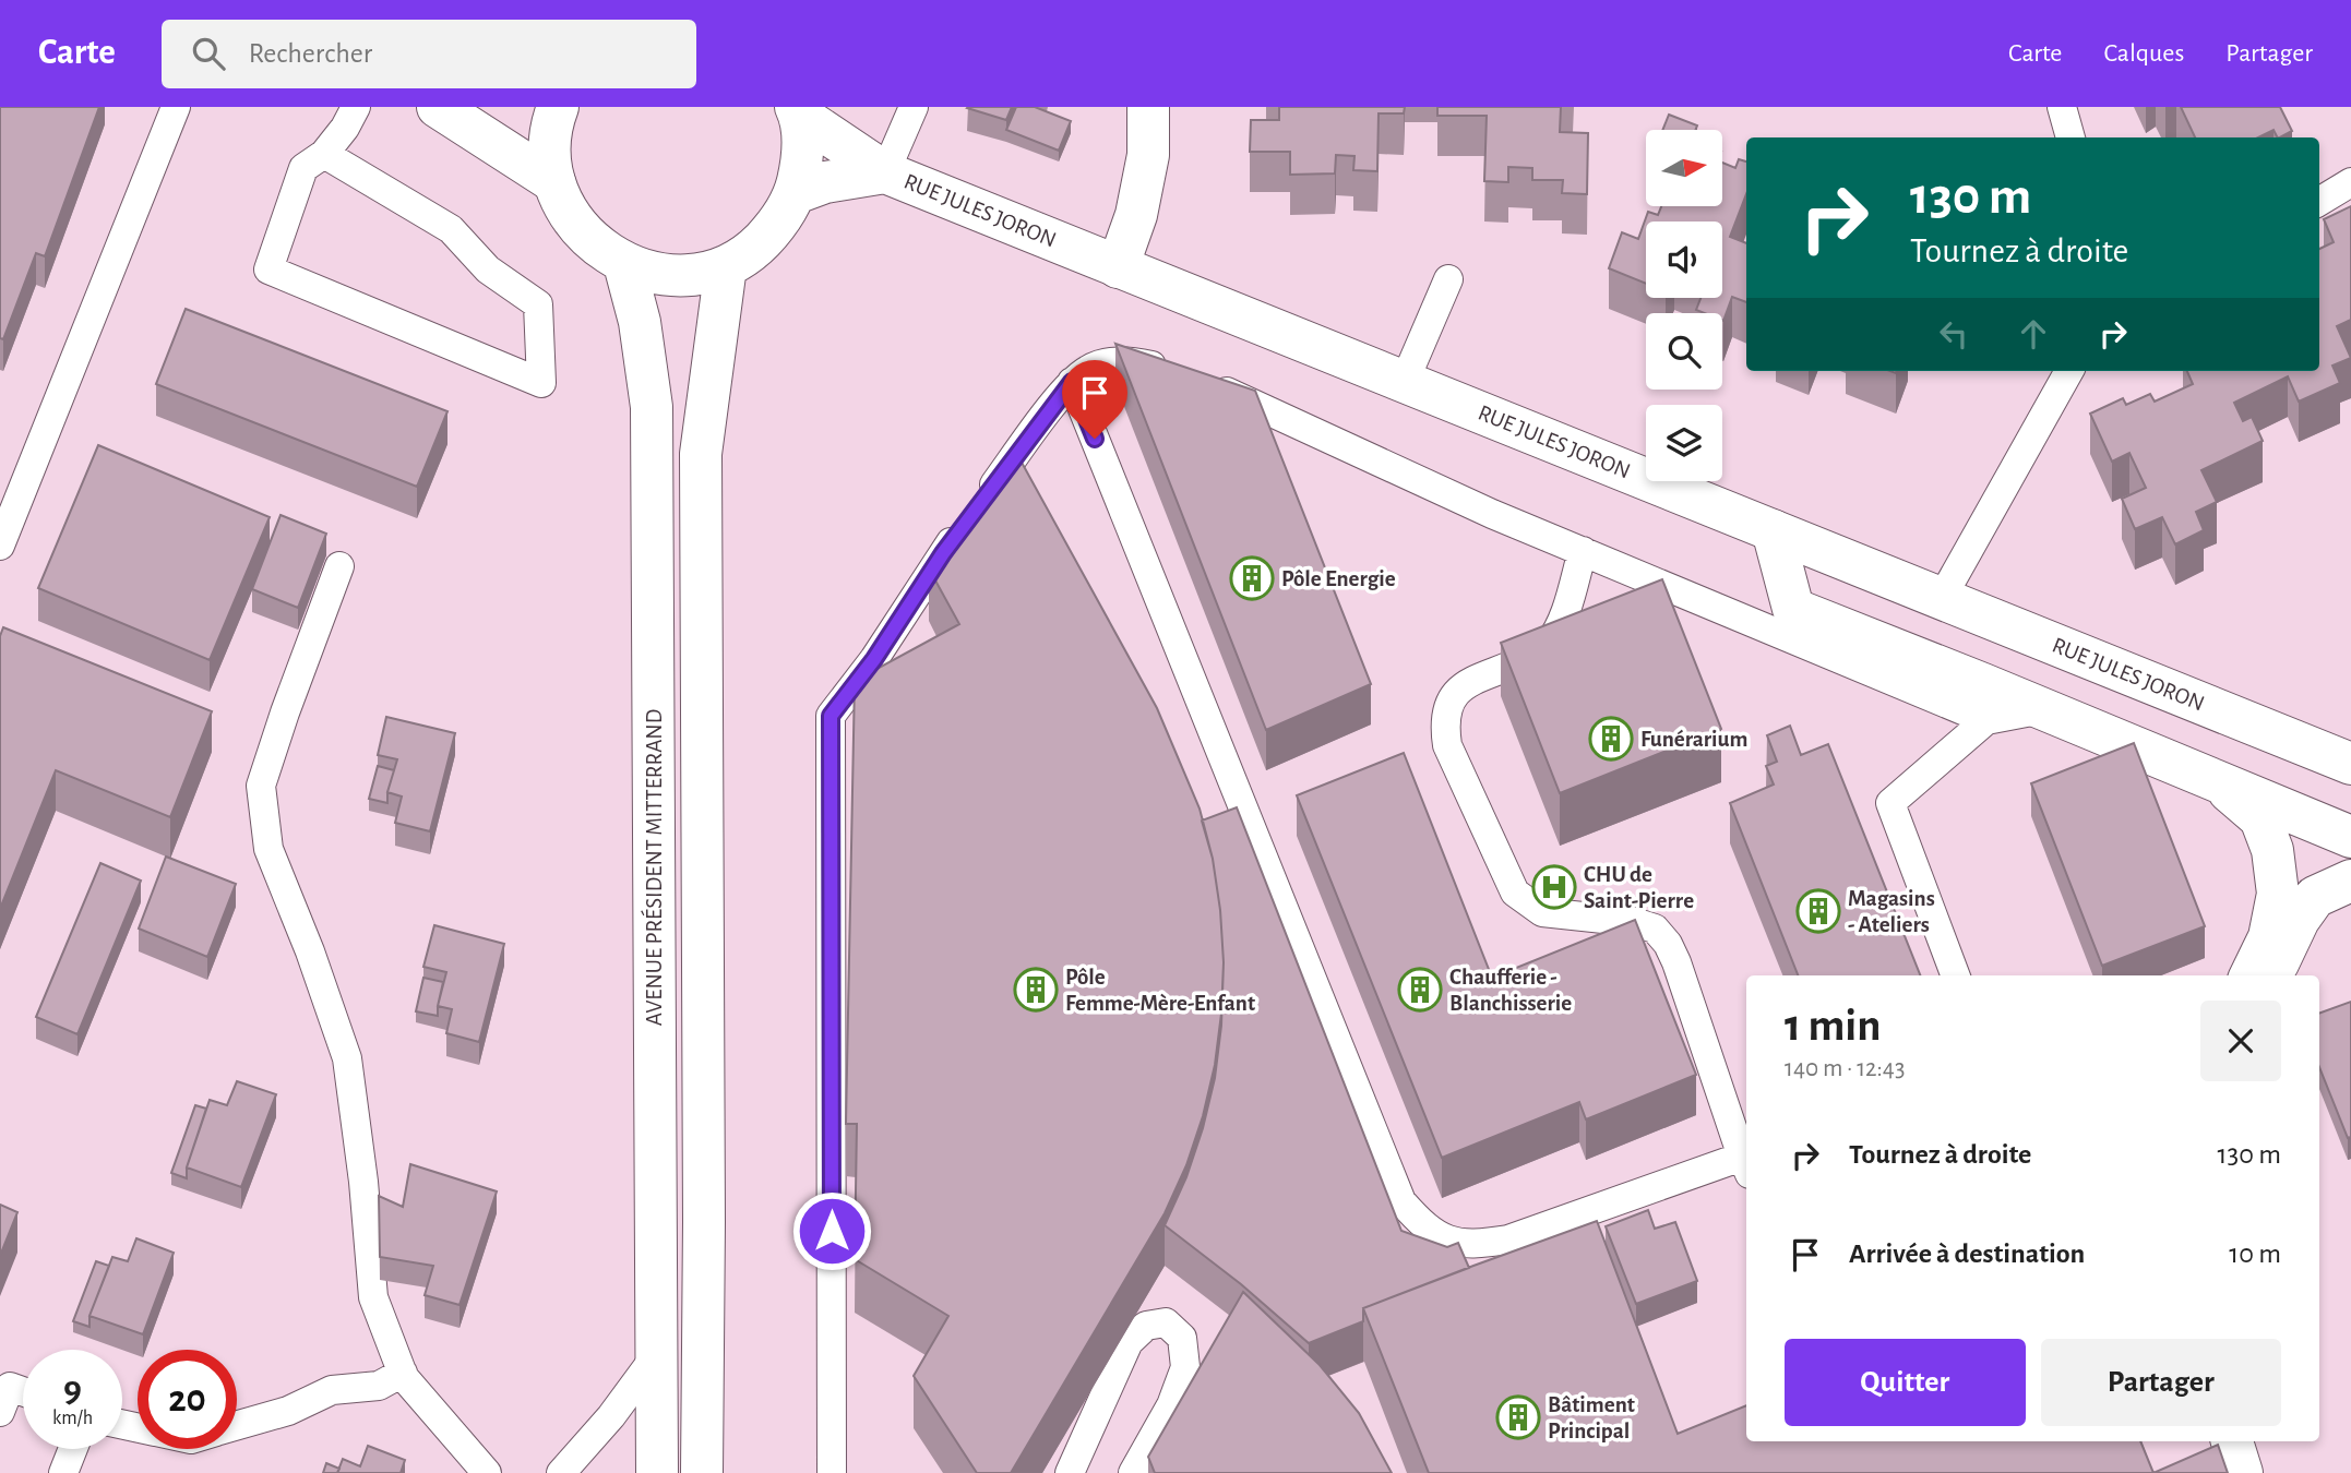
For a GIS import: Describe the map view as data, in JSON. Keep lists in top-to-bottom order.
{
  "streets": {
    "street": ["RUE JULES JORON", "AVENUE PRÉSIDENT MITTERRAND"]
  },
  "places": {
    "building": [
      "Pôle Energie",
      "Funérarium",
      "Magasins - Ateliers",
      "Pôle Femme-Mère-Enfant",
      "Chaufferie - Blanchisserie",
      "Bâtiment Principal"
    ],
    "hospital": ["CHU de Saint-Pierre"]
  },
  "north": "right",
  "page": {
    "header": "Carte",
    "search": "Rechercher",
    "nav": ["Carte", "Calques", "Partager"],
    "turn": ["130 m", "Tournez à droite"],
    "heading": ["1 min", "140 m · 12:43"],
    "list": [
      {
        "name": "Tournez à droite",
        "value": "130 m"
      },
      {
        "name": "Arrivée à destination",
        "value": "10 m"
      }
    ],
    "buttons": ["Quitter", "Partager"],
    "speed": "9 km/h",
    "limit": "20"
  }
}
